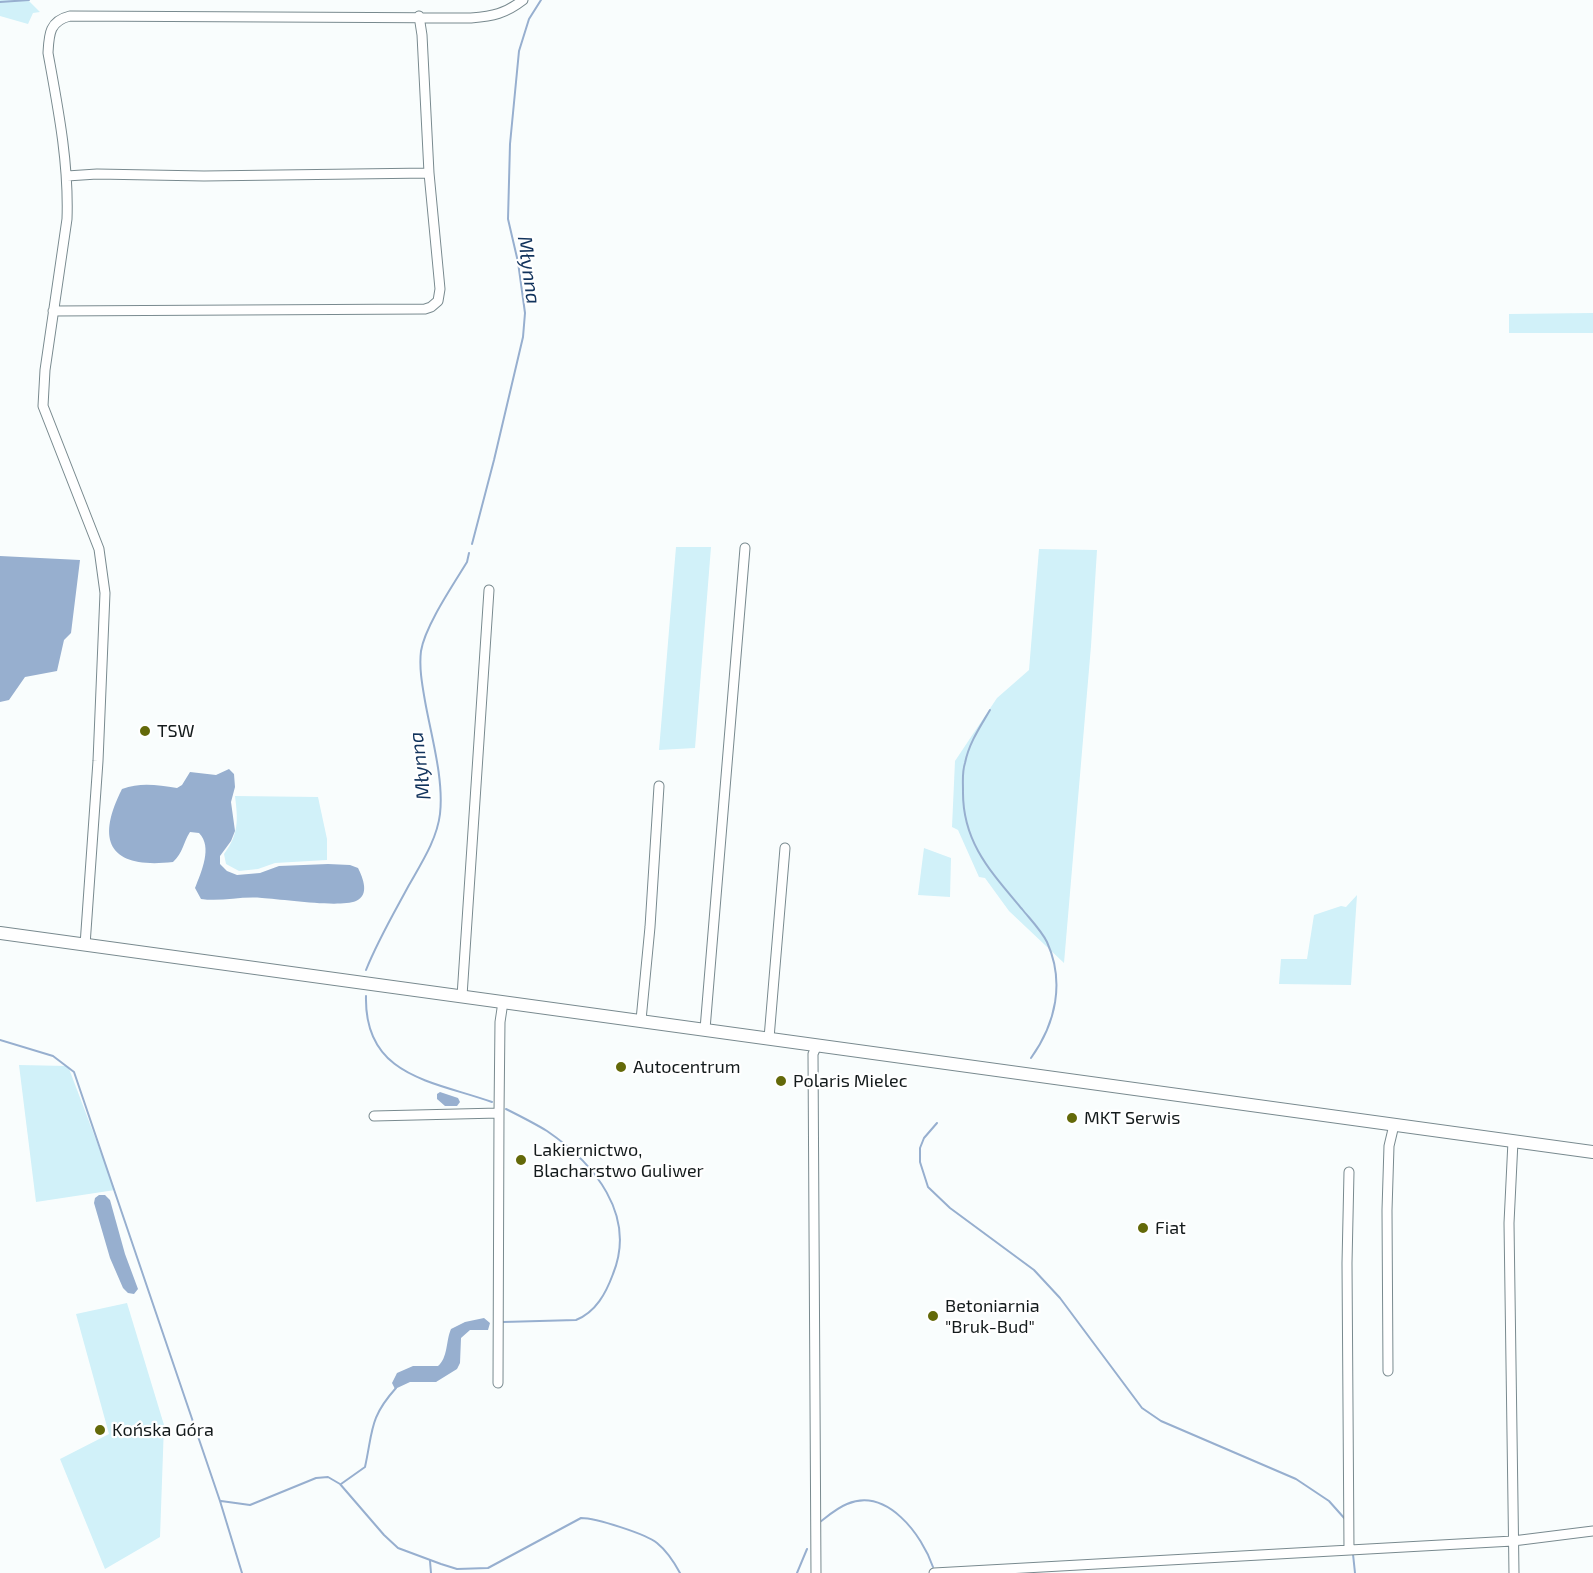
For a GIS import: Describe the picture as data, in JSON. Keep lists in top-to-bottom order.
{
  "water": ["Młynna"],
  "places": [
    "TSW",
    "Autocentrum",
    "Polaris Mielec",
    "MKT Serwis",
    "Lakiernictwo, Blacharstwo Guliwer",
    "Fiat",
    "Betoniarnia \"Bruk-Bud\"",
    "Końska Góra"
  ]
}
